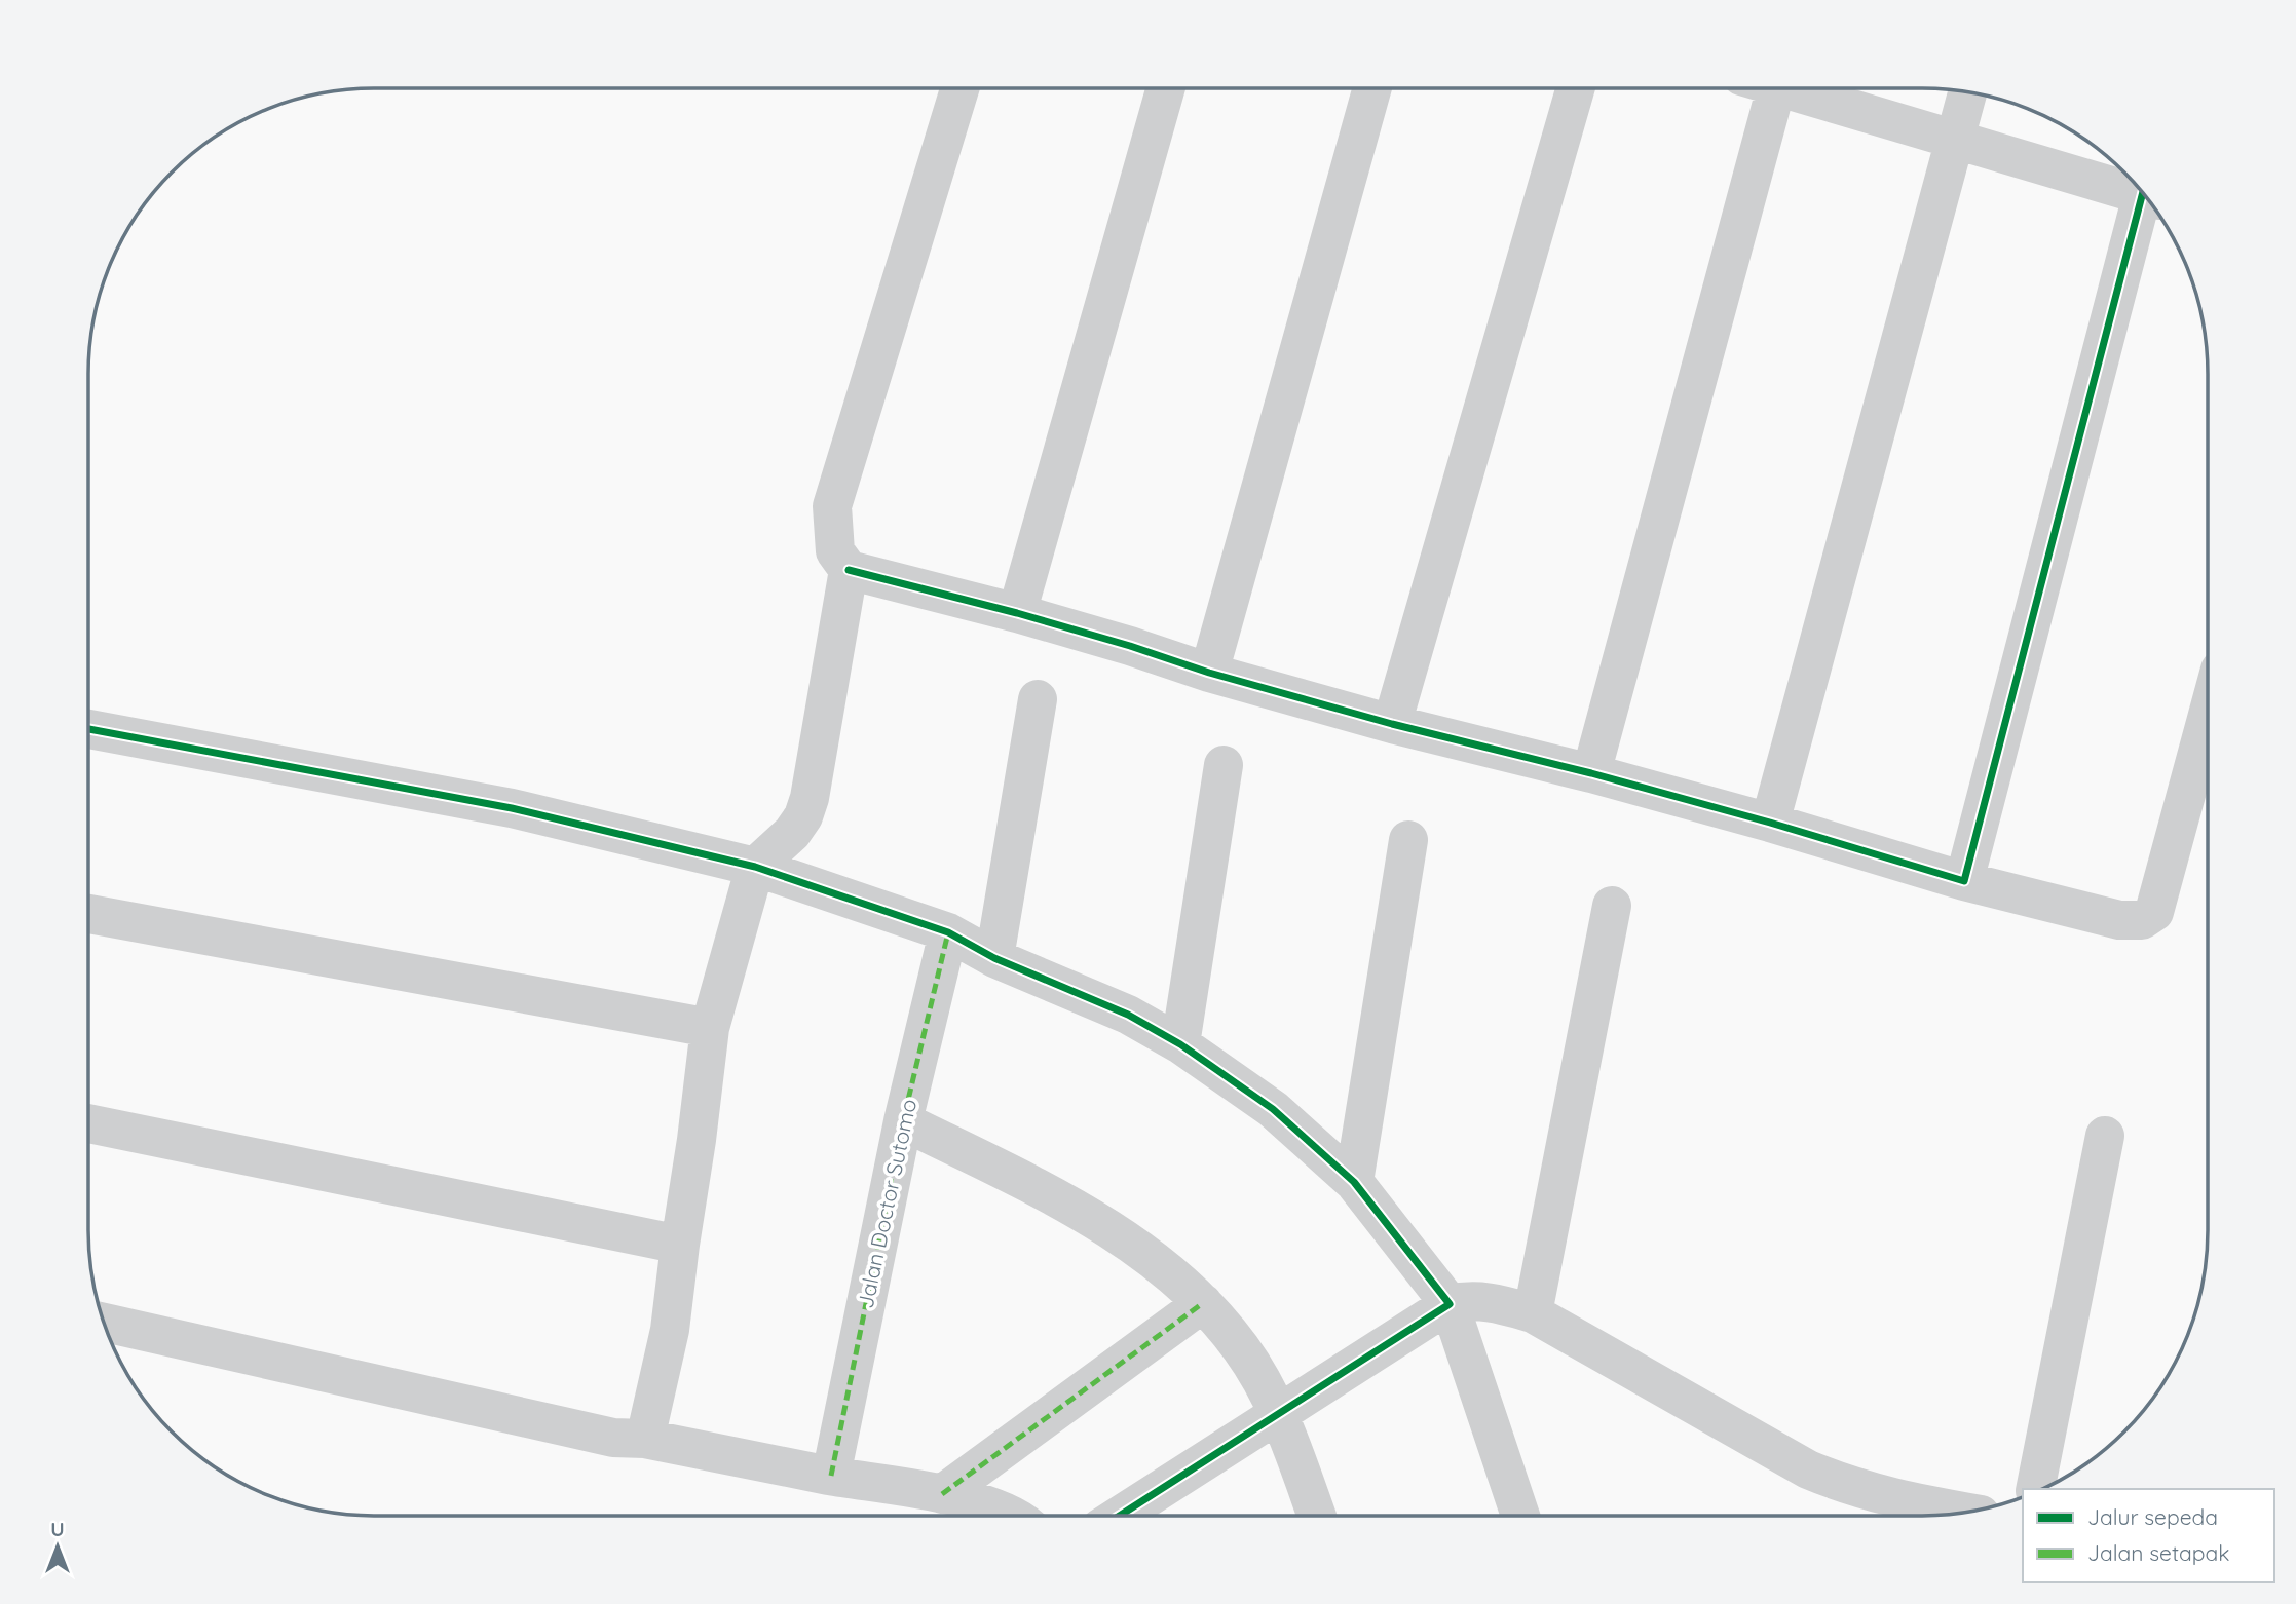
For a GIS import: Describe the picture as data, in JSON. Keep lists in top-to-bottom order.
{
  "streets": {
    "street": ["Jalan Doctor Sutomo"]
  },
  "legend": ["Jalur sepeda", "Jalan setapak"],
  "north": "top"
}
